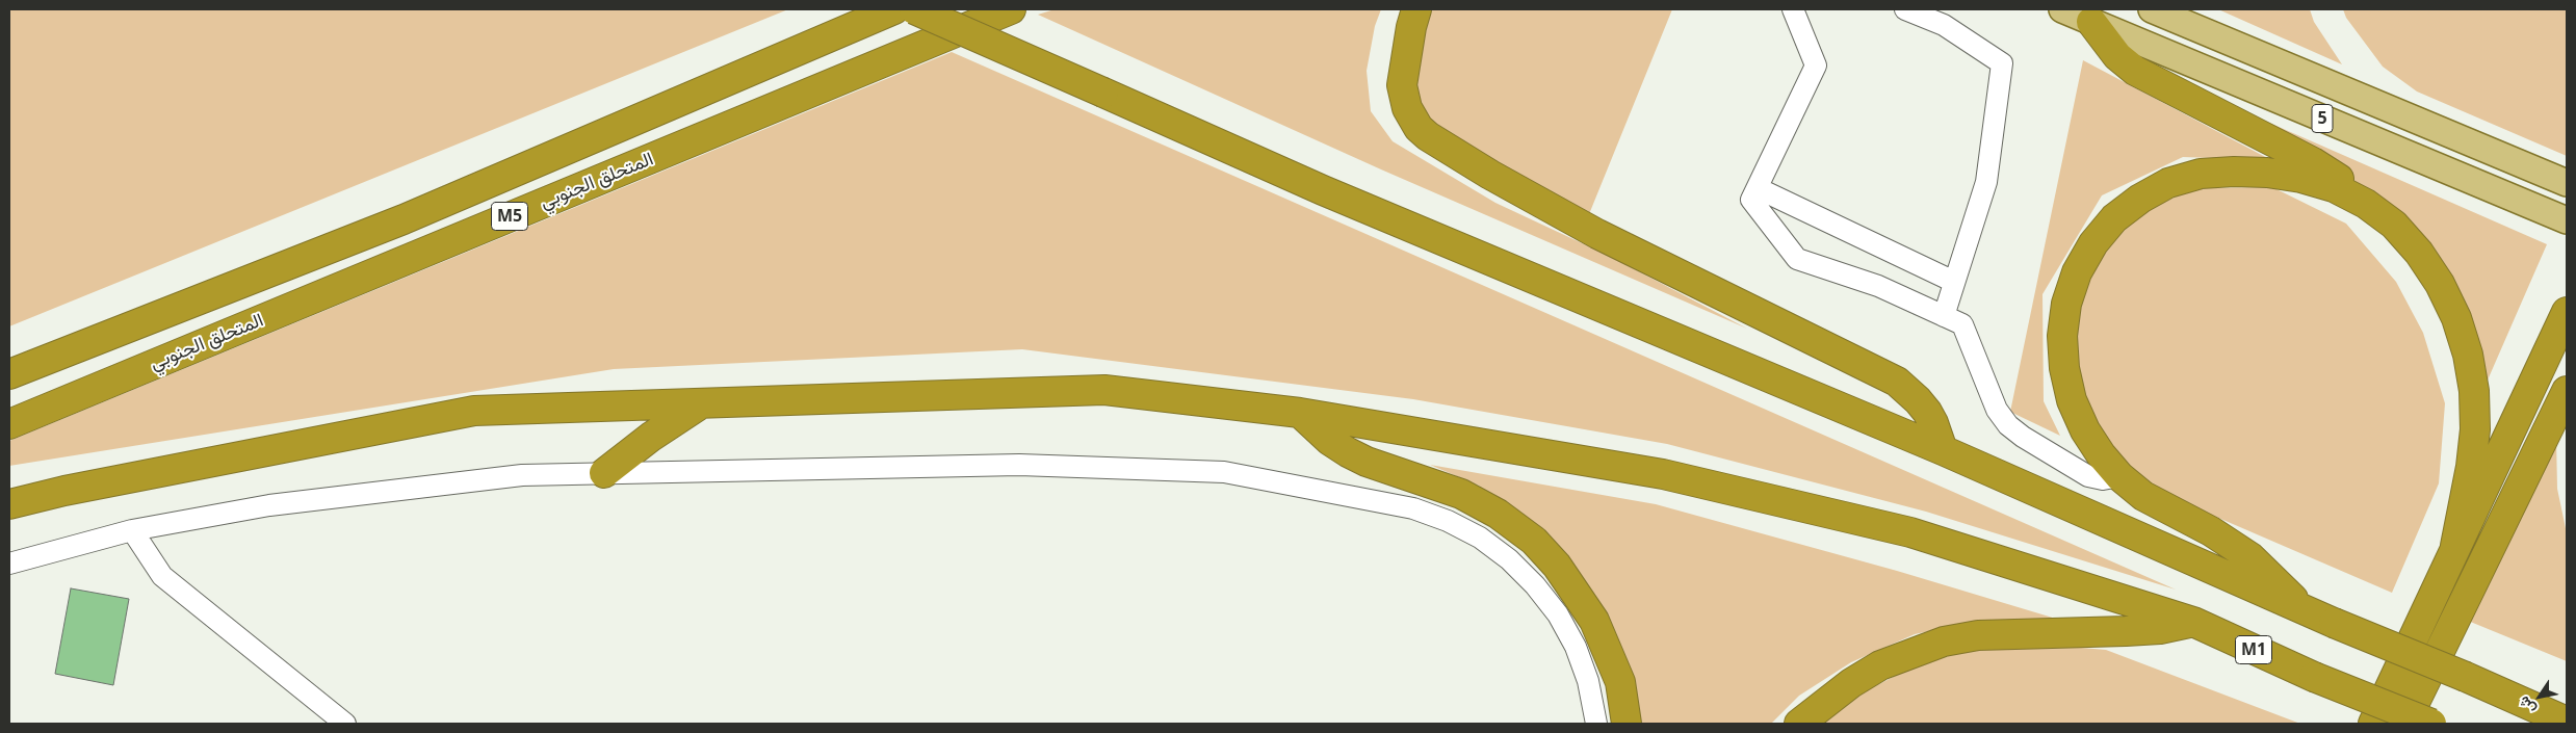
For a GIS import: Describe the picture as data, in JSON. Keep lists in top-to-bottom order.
{
  "streets": {
    "highway": ["المتحلق الجنوبي", "M5", "M1"],
    "main road": ["5"]
  },
  "north": "bottom left"
}
